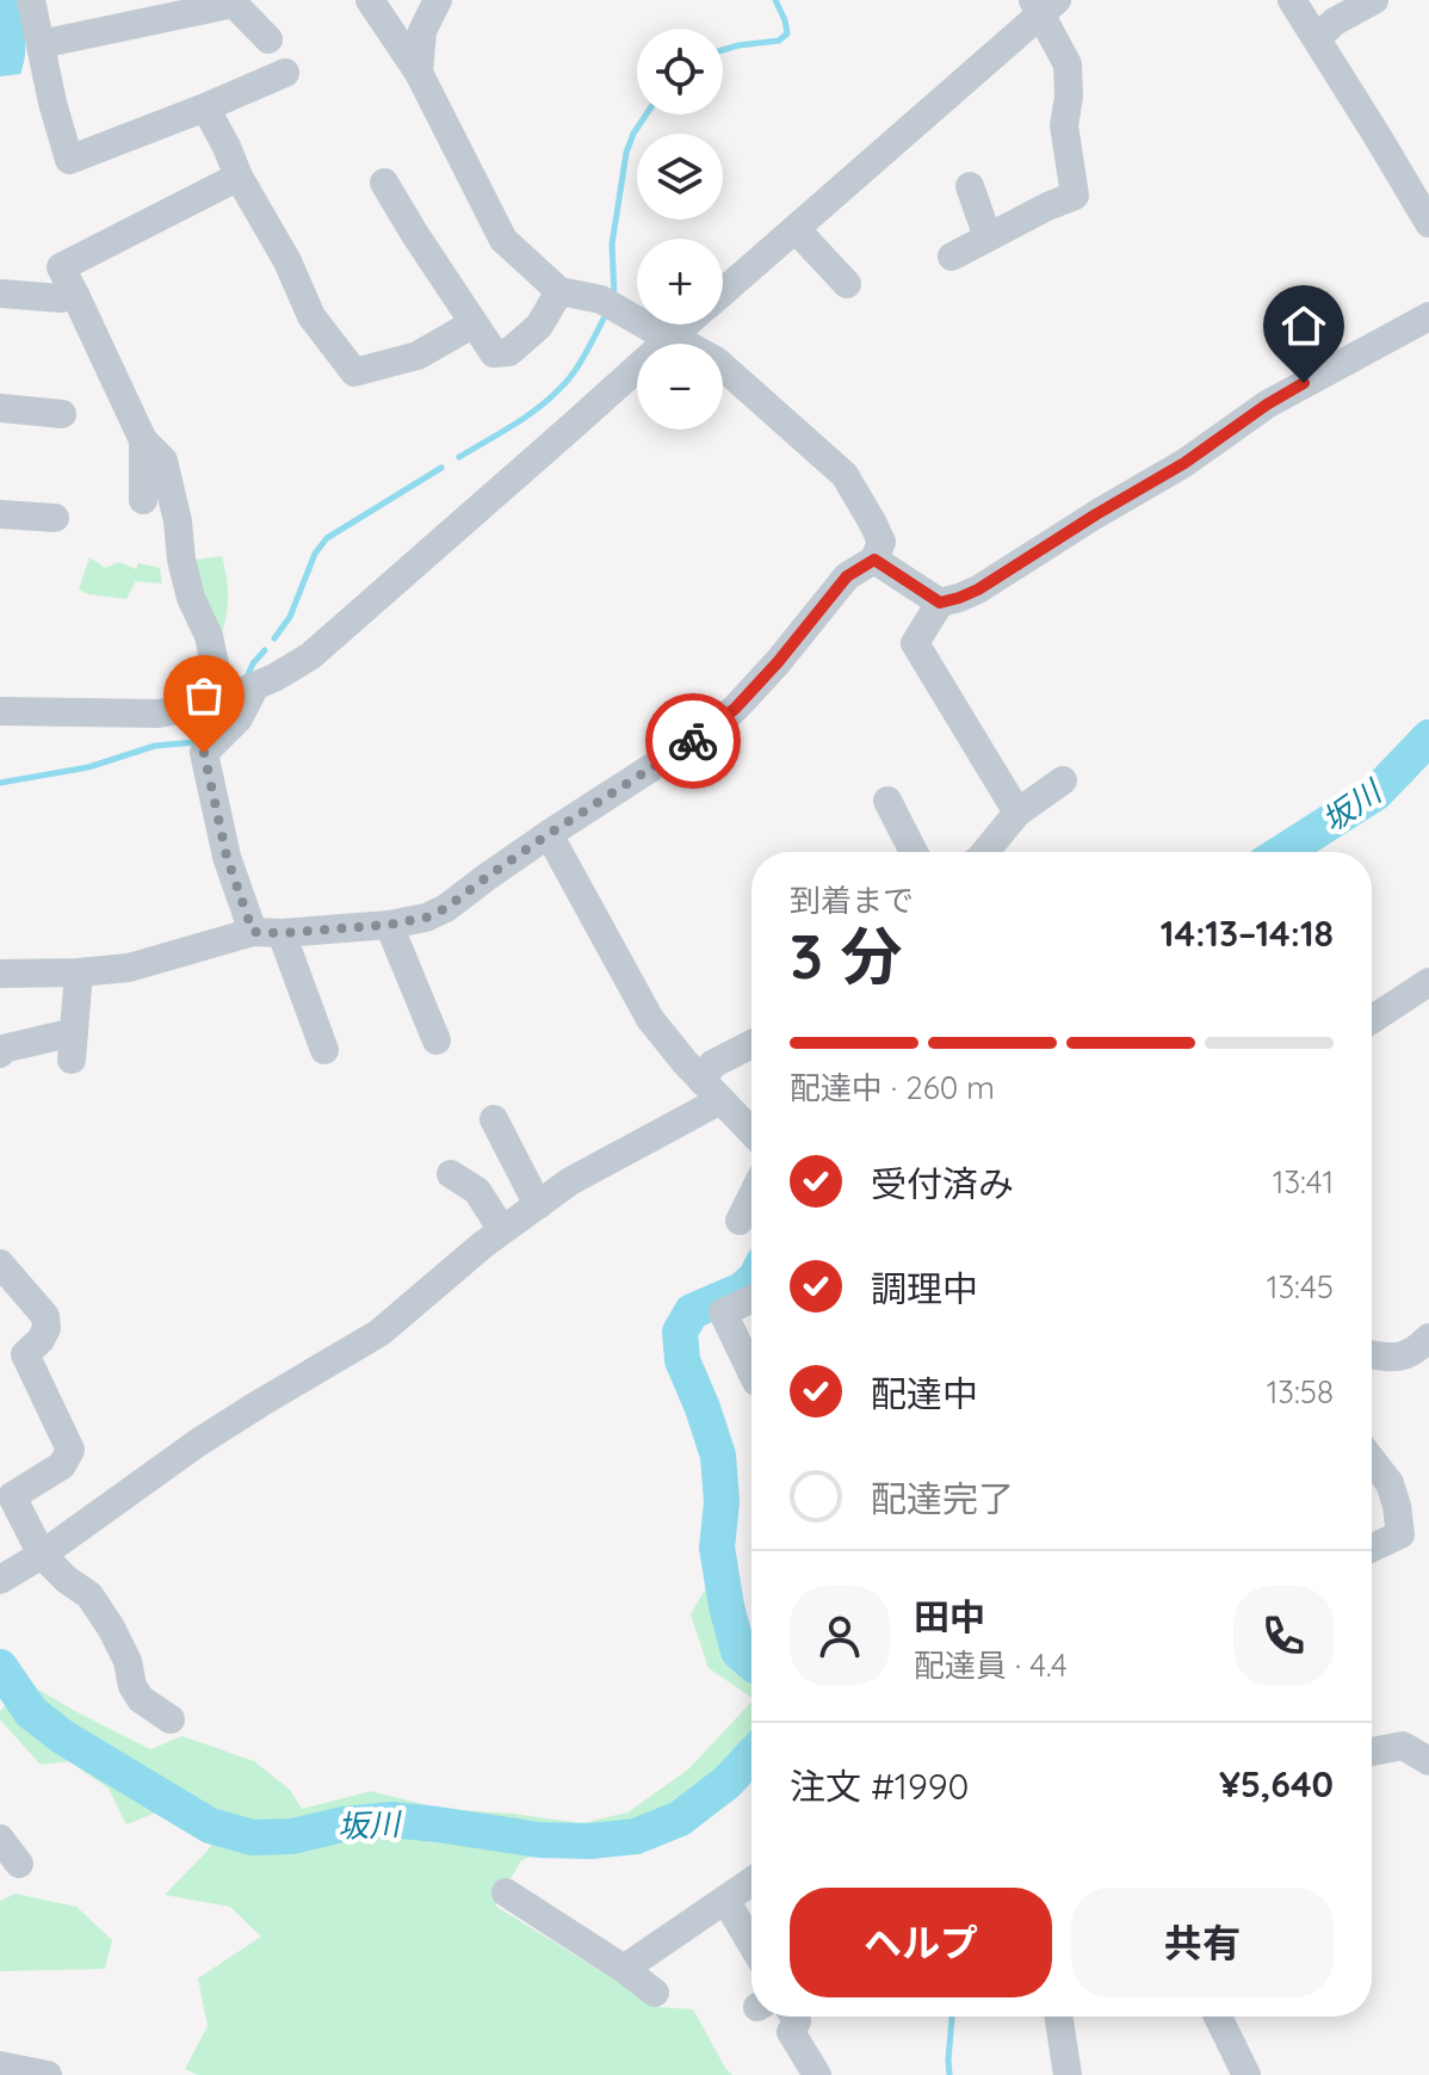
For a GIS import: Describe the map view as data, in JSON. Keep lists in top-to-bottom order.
{
  "water": ["坂川"],
  "page": {
    "map_buttons": ["+", "−"],
    "heading": ["3 分", "到着まで", "14:13–14:18"],
    "panel": [
      "田中",
      "配達員 · 4.4",
      "注文 #1990",
      "¥5,640"
    ],
    "bar": "配達中 · 260 m",
    "list": [
      ["受付済み", "13:41"],
      ["調理中", "13:45"],
      ["配達中", "13:58"],
      "配達完了"
    ],
    "buttons": ["ヘルプ", "共有"]
  }
}
